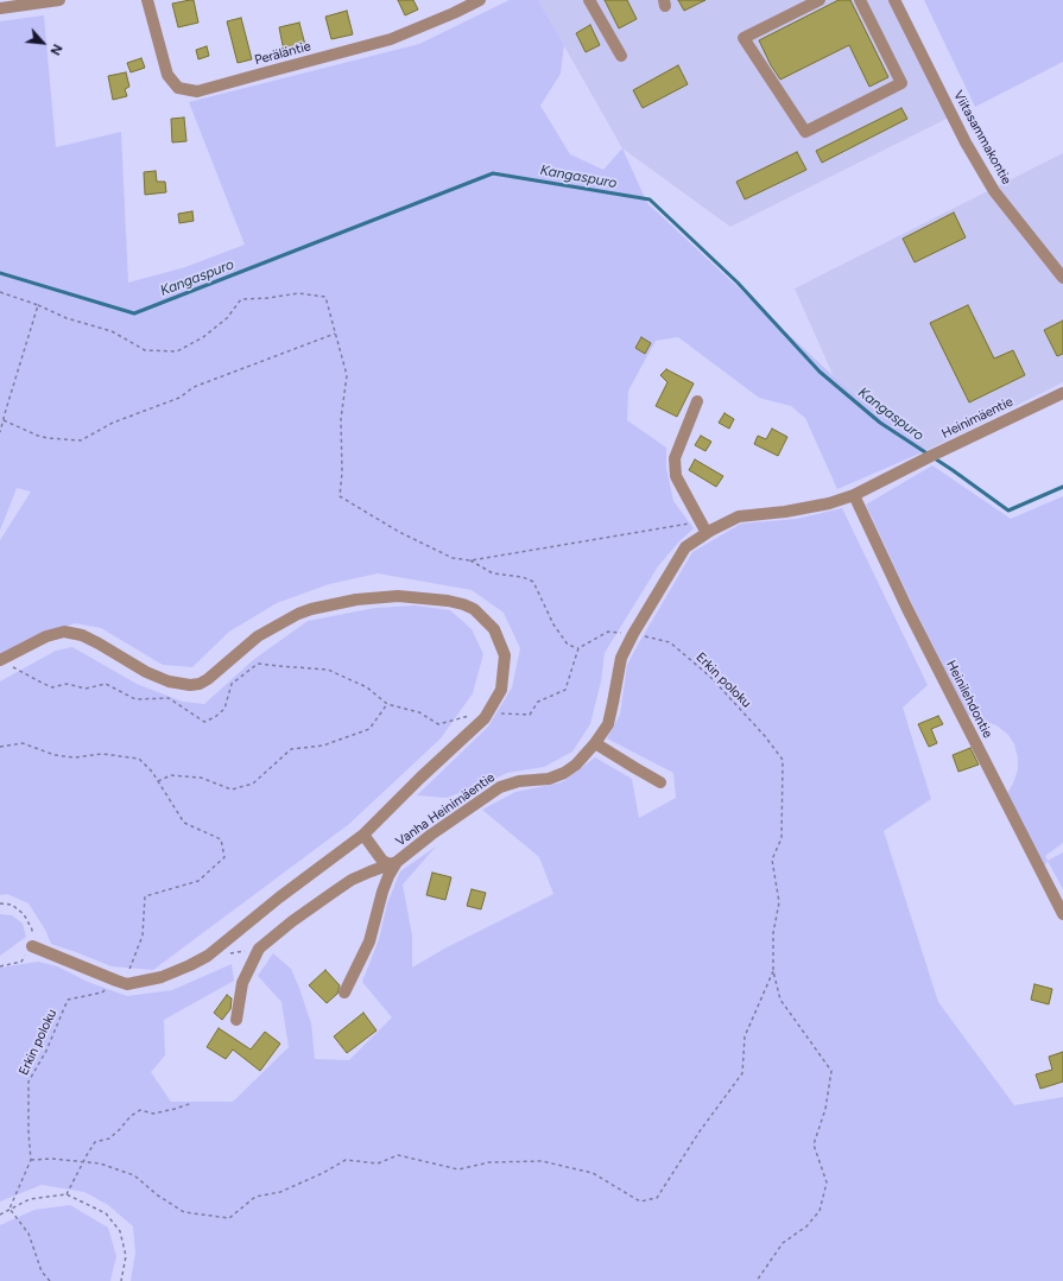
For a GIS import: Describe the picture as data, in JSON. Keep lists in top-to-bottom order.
{
  "streets": {
    "street": [
      "Peräläntie",
      "Viitasammakontie",
      "Heinimäentie",
      "Heinilehdontie",
      "Vanha Heinimäentie"
    ],
    "path": ["Erkin poloku"]
  },
  "crossings": [
    ["Heinimäentie", "Heinilehdontie"],
    ["Heinimäentie", "Vanha Heinimäentie"],
    ["Erkin poloku", "Vanha Heinimäentie"],
    ["Heinilehdontie", "Vanha Heinimäentie"]
  ],
  "water": ["Kangaspuro"],
  "north": "bottom right"
}
